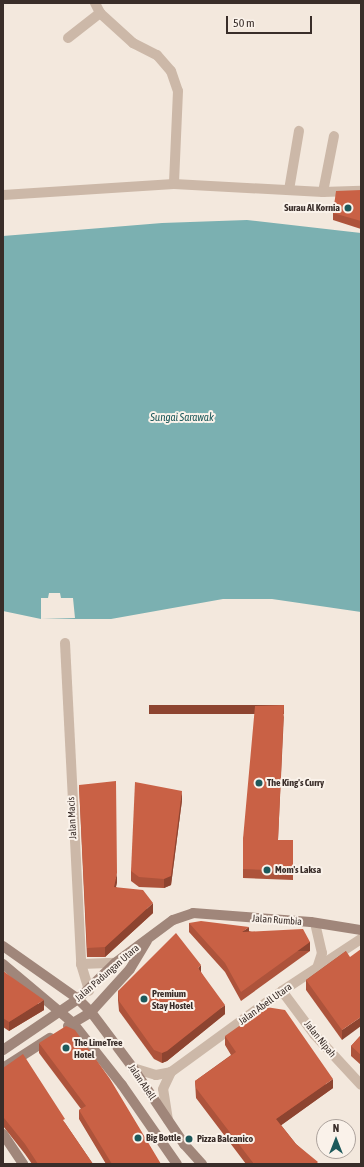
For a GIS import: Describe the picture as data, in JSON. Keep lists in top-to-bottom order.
{
  "streets": {
    "street": [
      "Jalan Macis",
      "Jalan Rumbia",
      "Jalan Padungan Utara",
      "Jalan Abell Utara",
      "Jalan Nipah",
      "Jalan Abell"
    ]
  },
  "crossings": [
    ["Jalan Macis", "Jalan Padungan Utara"],
    ["Jalan Rumbia", "Jalan Padungan Utara"],
    ["Jalan Padungan Utara", "Jalan Abell"],
    ["Jalan Abell Utara", "Jalan Nipah"]
  ],
  "water": ["Sungai Sarawak"],
  "places": [
    "Surau Al Kornia",
    "The King's Curry",
    "Mom's Laksa",
    "Premium Stay Hostel",
    "The LimeTree Hotel",
    "Big Bottle",
    "Pizza Balcanico"
  ],
  "scale_bar": "50 m",
  "north": "top"
}
